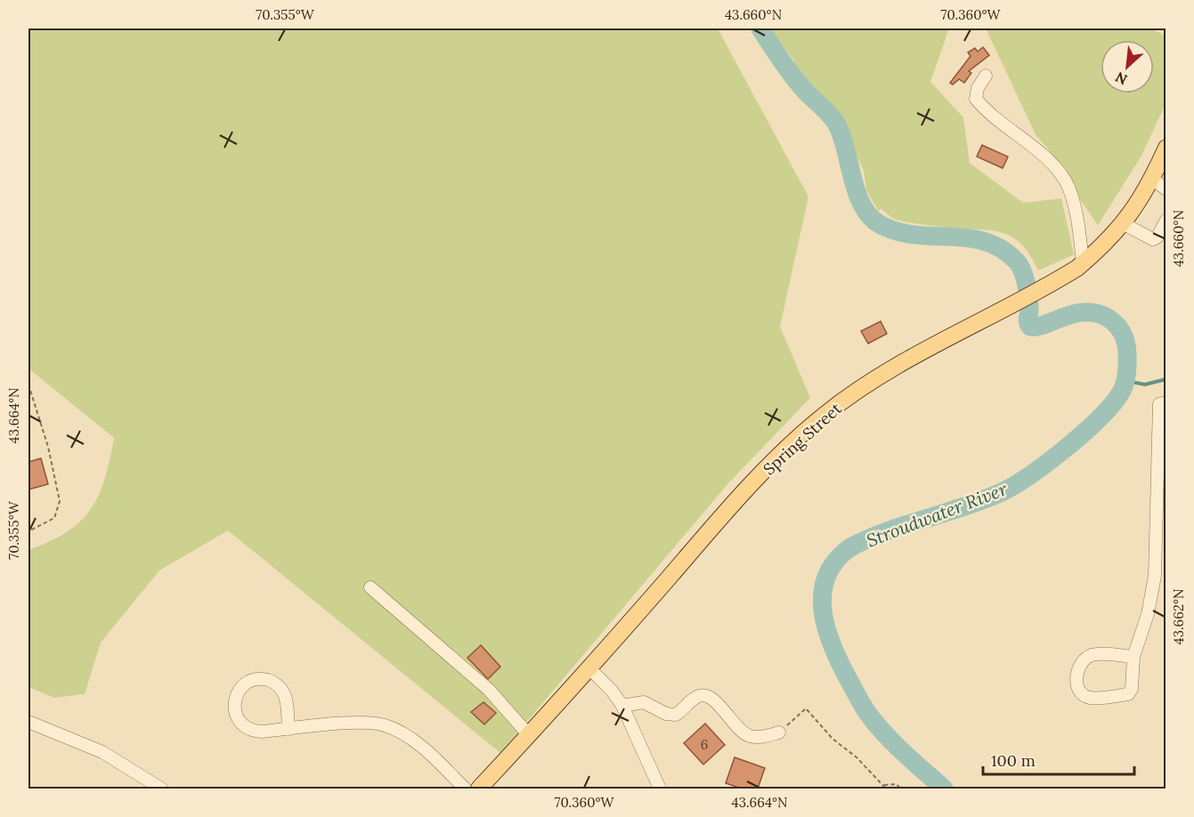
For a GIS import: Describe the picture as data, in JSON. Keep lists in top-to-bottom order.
{
  "streets": {
    "main road": ["Spring Street"]
  },
  "water": ["Stroudwater River"],
  "house_numbers": ["6"],
  "scale_bar": "100 m",
  "north": "bottom left",
  "coordinates": [
    "70.355°W",
    "43.660°N",
    "70.360°W",
    "43.664°N",
    "43.662°N"
  ]
}
